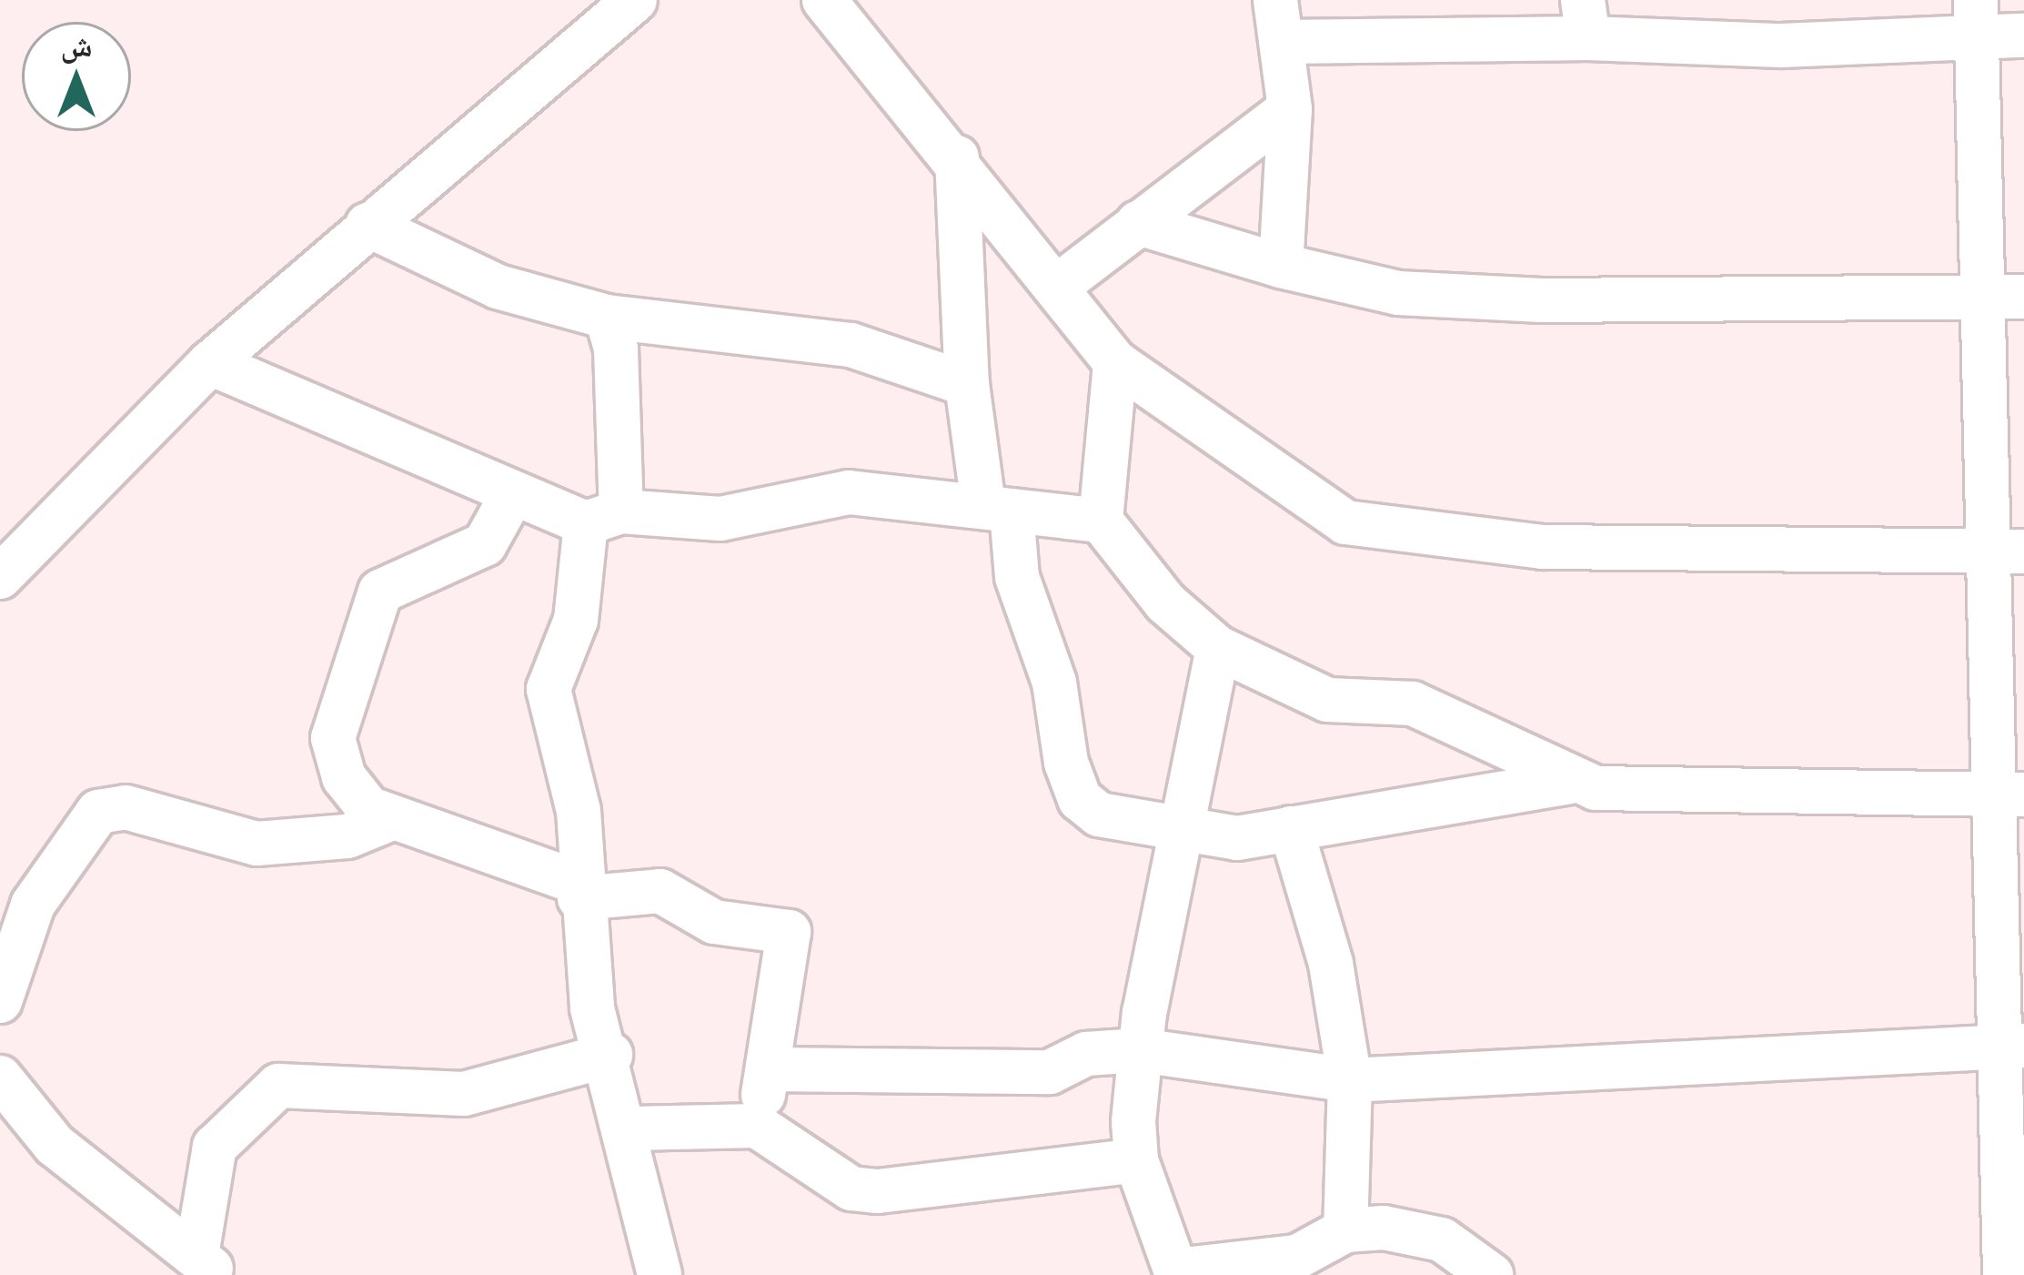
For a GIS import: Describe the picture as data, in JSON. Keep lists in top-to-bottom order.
{
  "north": "top"
}
